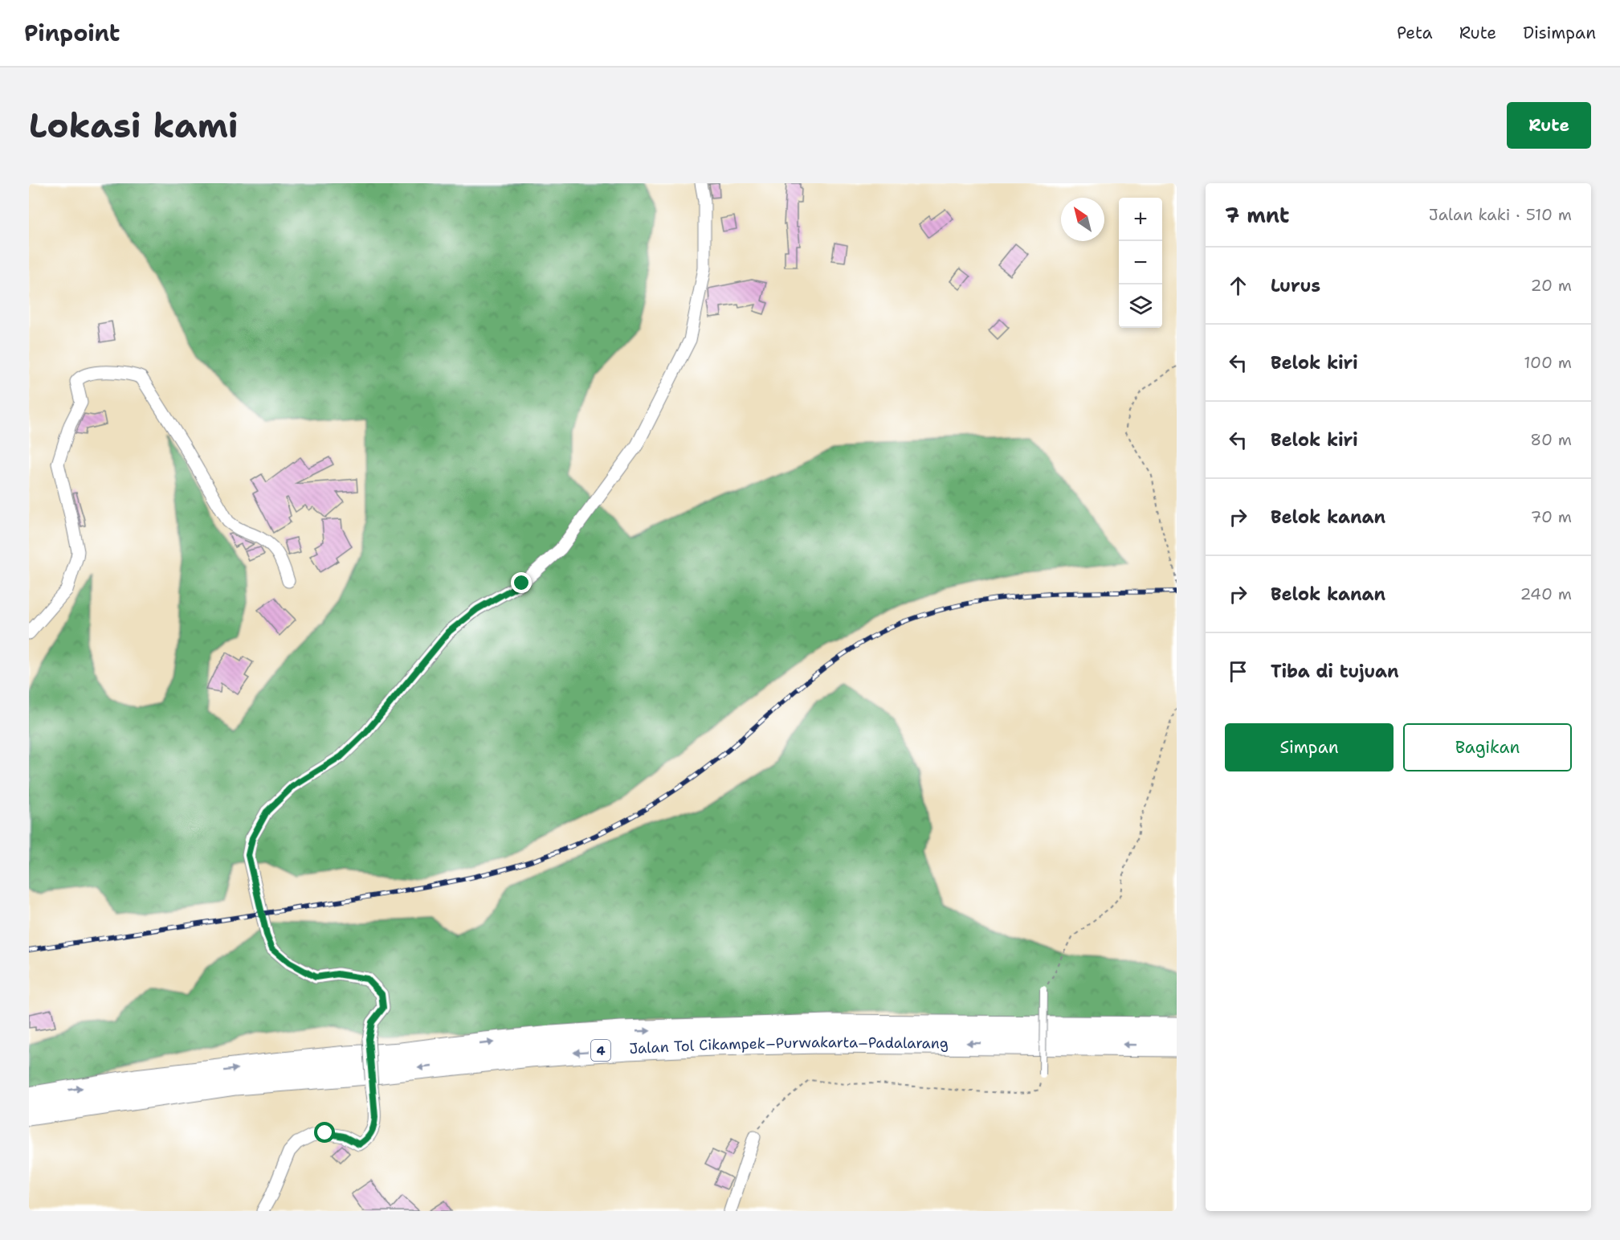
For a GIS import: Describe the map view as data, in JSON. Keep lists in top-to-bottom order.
{
  "streets": {
    "highway": ["Jalan Tol Cikampek–Purwakarta–Padalarang", "4"]
  },
  "north": "top left",
  "page": {
    "header": "Pinpoint",
    "nav": ["Peta", "Rute", "Disimpan"],
    "buttons": [
      "Rute",
      ["Simpan", "Bagikan"]
    ],
    "title": "Lokasi kami",
    "heading": ["7 mnt", "Jalan kaki · 510 m"],
    "map_buttons": ["+", "−"],
    "list": [
      ["Lurus", "20 m"],
      ["Belok kiri", "100 m"],
      ["Belok kiri", "80 m"],
      ["Belok kanan", "70 m"],
      ["Belok kanan", "240 m"],
      "Tiba di tujuan"
    ]
  }
}
